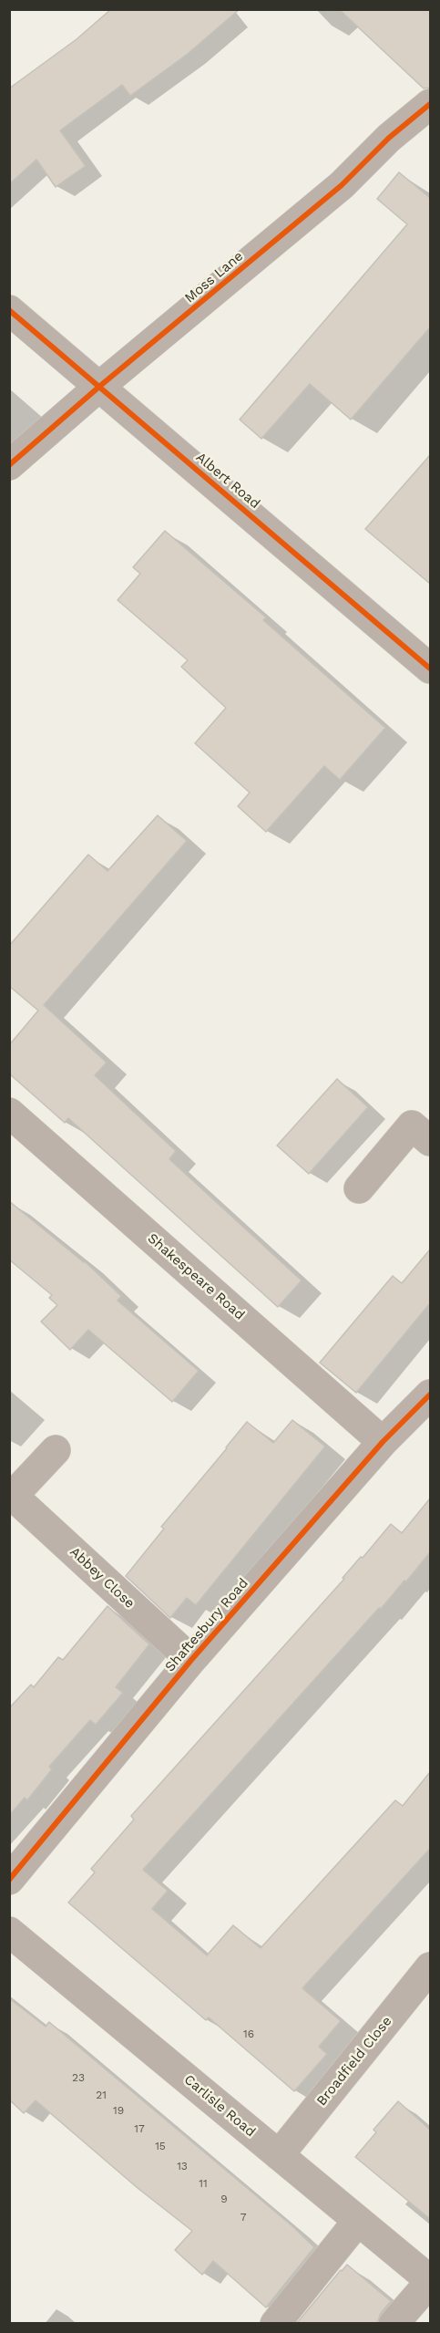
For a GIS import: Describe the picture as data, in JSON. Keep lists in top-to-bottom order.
{
  "streets": {
    "street": [
      "Moss Lane",
      "Albert Road",
      "Shakespeare Road",
      "Abbey Close",
      "Shaftesbury Road",
      "Broadfield Close",
      "Carlisle Road"
    ]
  },
  "crossings": [
    ["Moss Lane", "Albert Road"],
    ["Shakespeare Road", "Shaftesbury Road"],
    ["Abbey Close", "Shaftesbury Road"],
    ["Broadfield Close", "Carlisle Road"]
  ],
  "house_numbers": [
    "16",
    "23",
    "21",
    "19",
    "17",
    "15",
    "13",
    "11",
    "9",
    "7"
  ]
}
